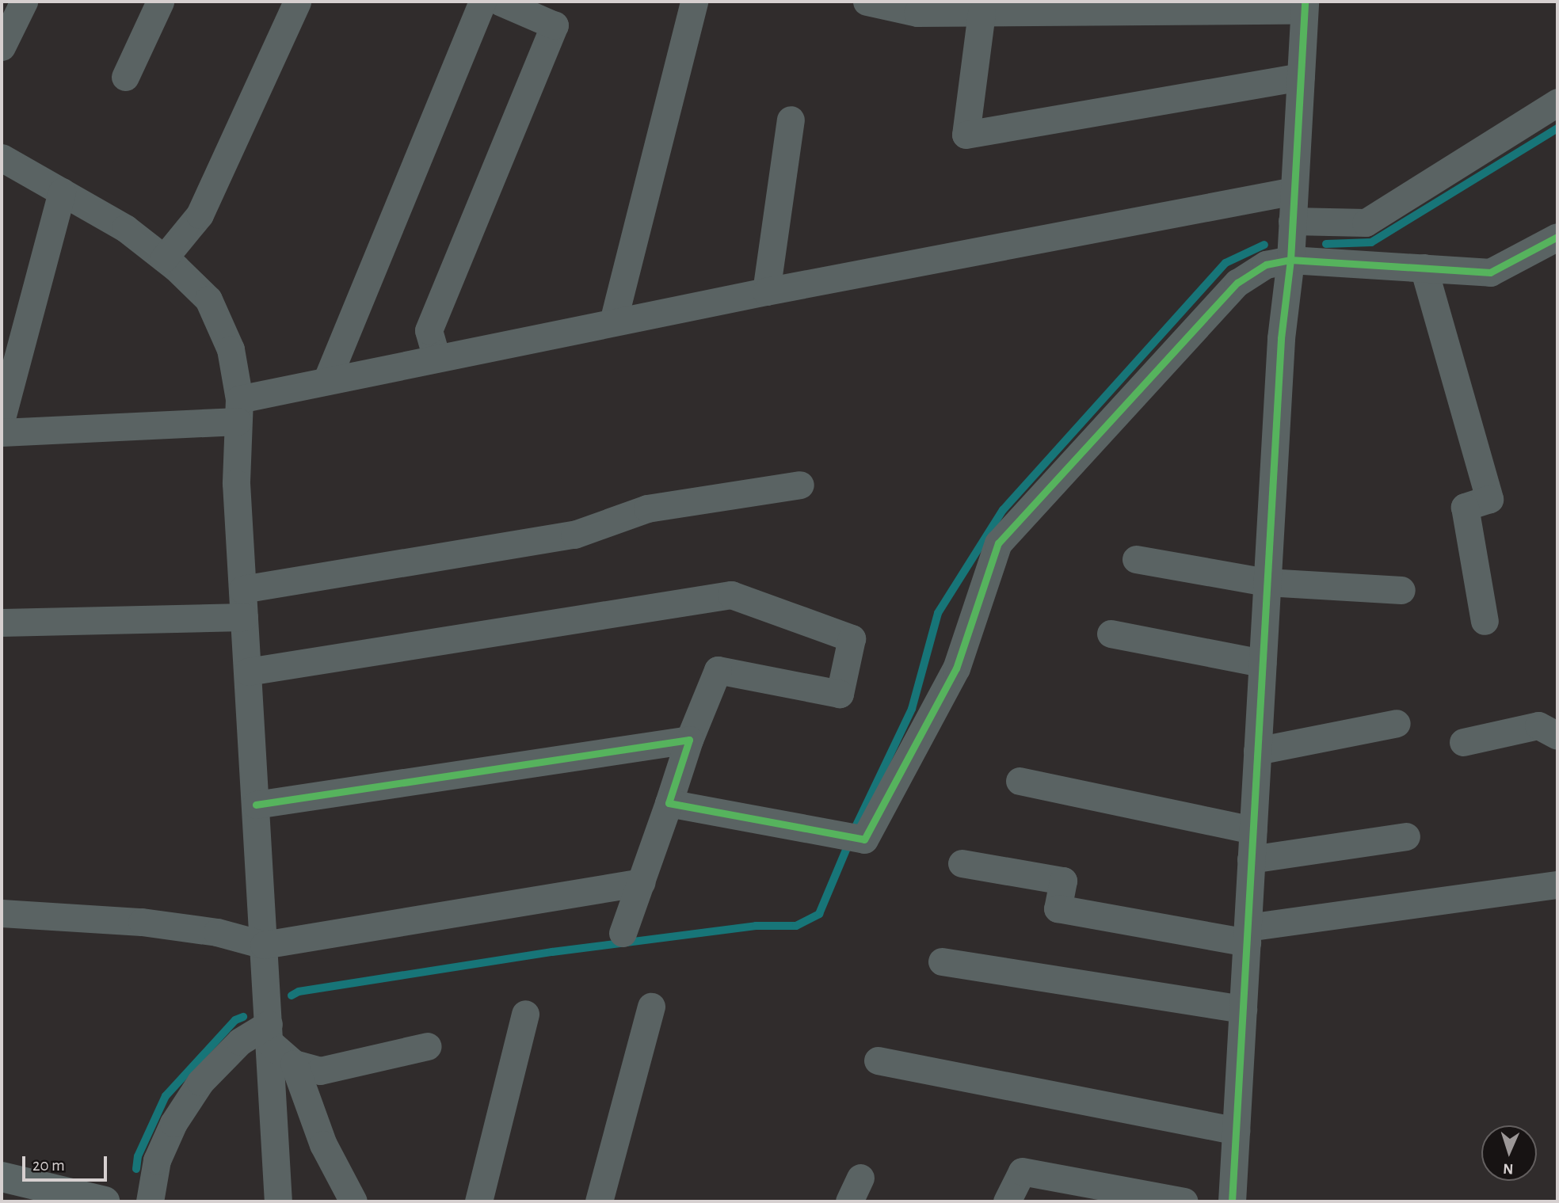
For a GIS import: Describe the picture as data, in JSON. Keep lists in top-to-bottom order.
{
  "scale_bar": "20 m",
  "north": "bottom"
}
